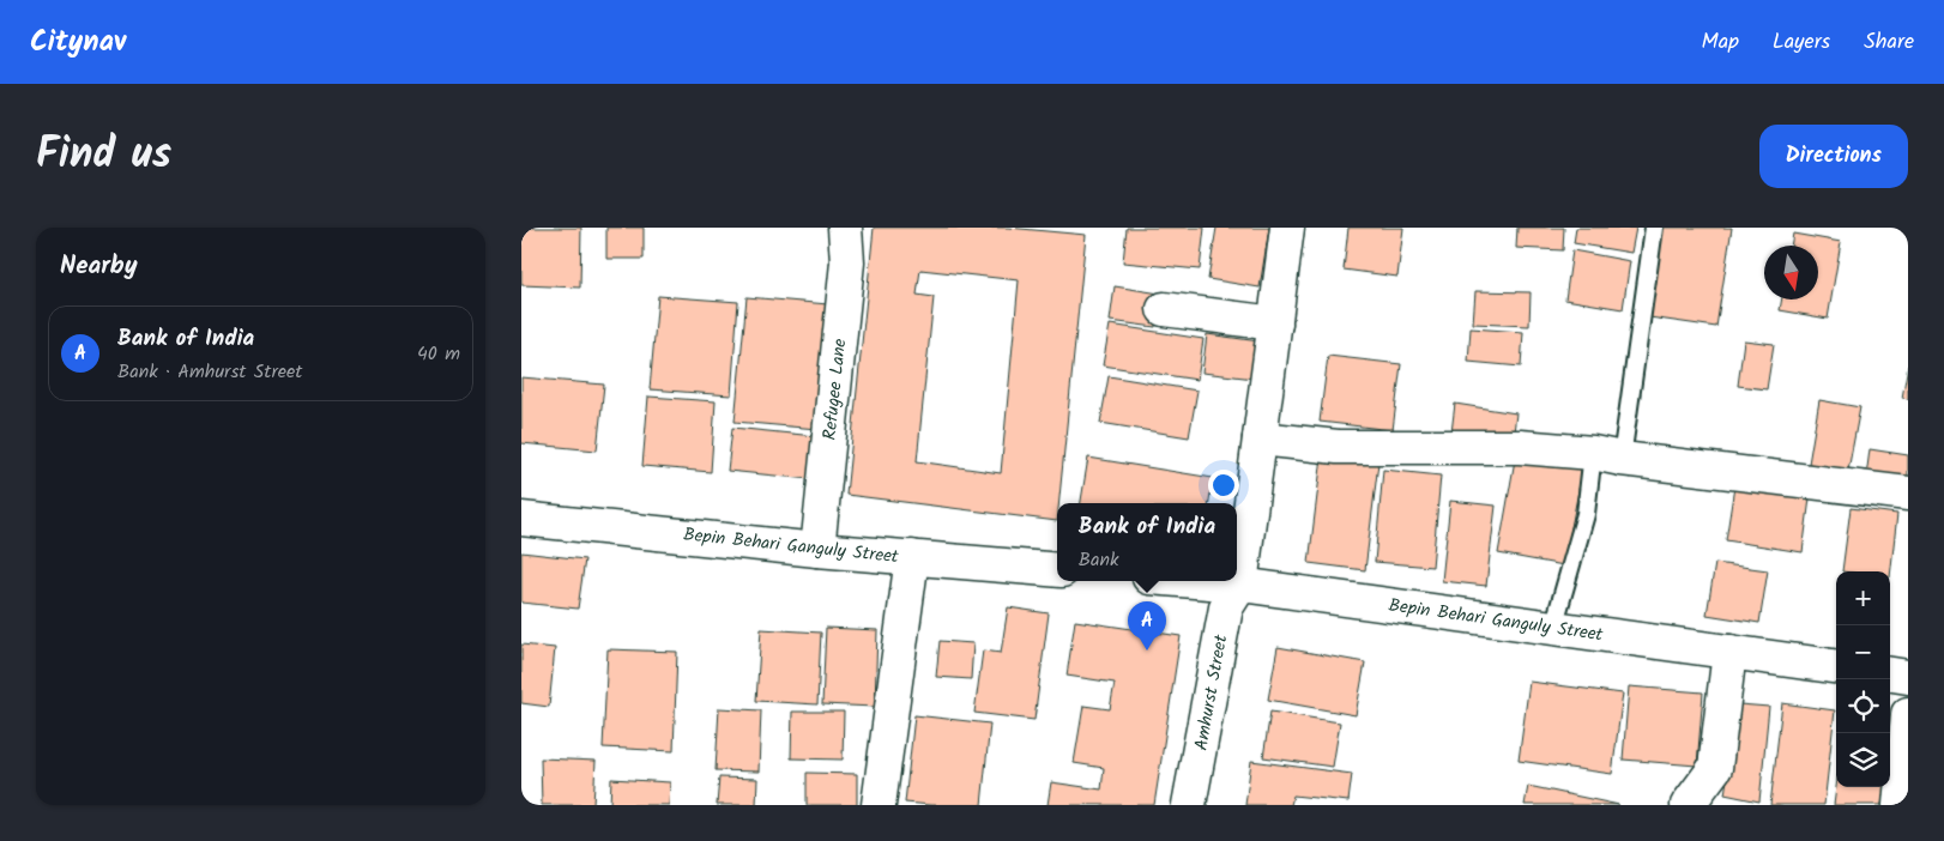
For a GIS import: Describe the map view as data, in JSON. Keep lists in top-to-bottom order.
{
  "streets": {
    "street": ["Refugee Lane", "Bepin Behari Ganguly Street", "Amhurst Street"]
  },
  "crossings": [
    ["Refugee Lane", "Bepin Behari Ganguly Street"],
    ["Bepin Behari Ganguly Street", "Amhurst Street"]
  ],
  "north": "bottom",
  "page": {
    "header": "Citynav",
    "nav": ["Map", "Layers", "Share"],
    "title": "Find us",
    "buttons": "Directions",
    "heading": "Nearby",
    "list": [
      {
        "mark": "A",
        "name": "Bank of India",
        "note": "Bank · Amhurst Street",
        "value": "40 m"
      }
    ],
    "popup": ["Bank of India", "Bank"],
    "map_buttons": ["+", "−"],
    "pins": "A"
  }
}
